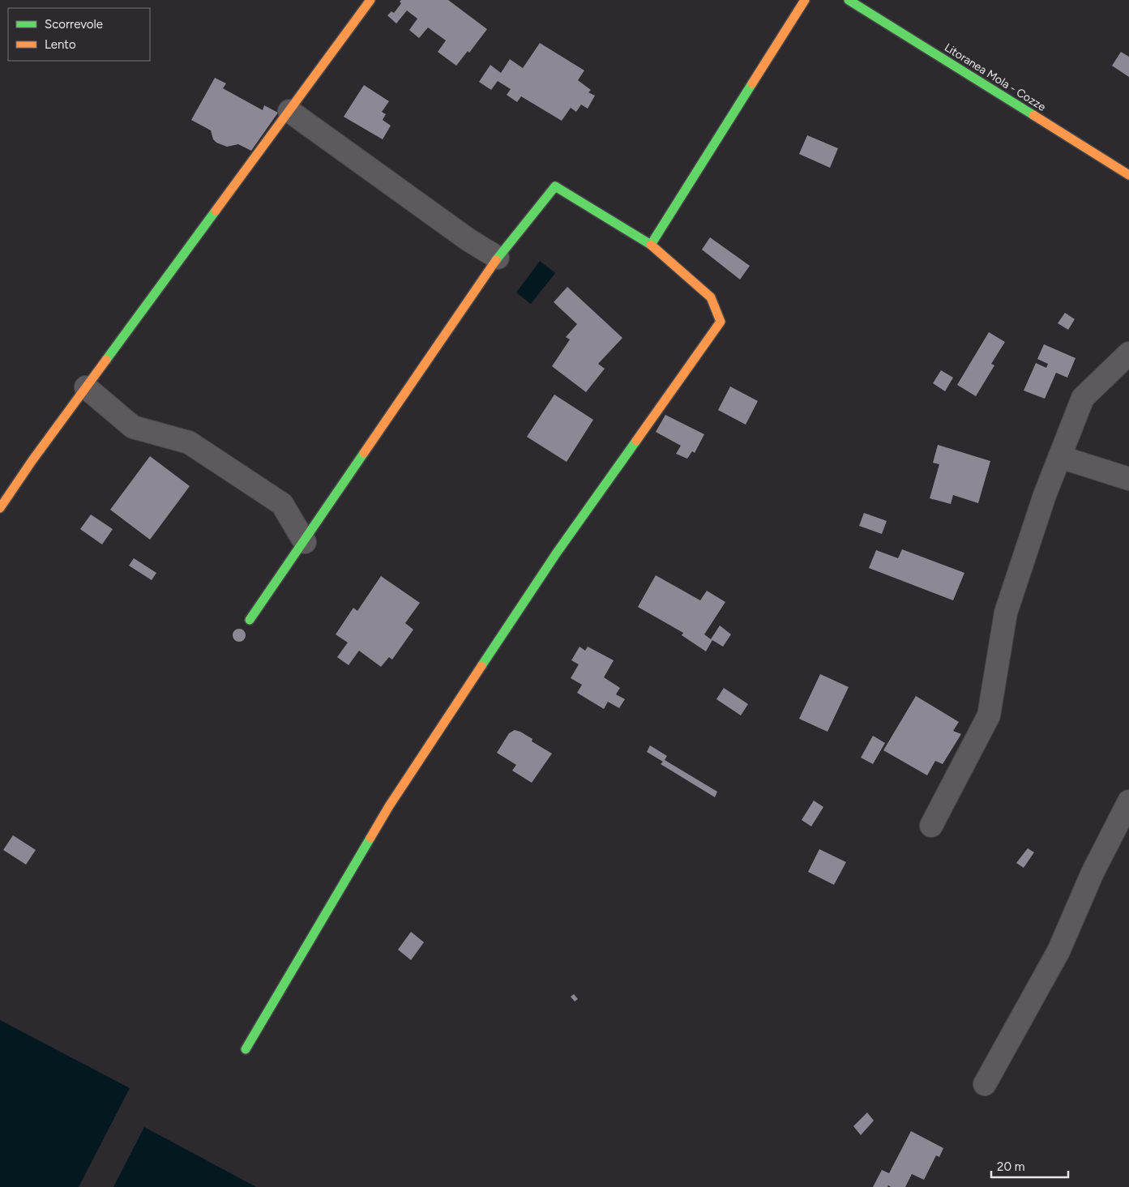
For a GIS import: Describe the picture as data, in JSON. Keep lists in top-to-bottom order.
{
  "streets": {
    "street": ["Litoranea Mola - Cozze"]
  },
  "legend": ["Scorrevole", "Lento"],
  "scale_bar": "20 m"
}
